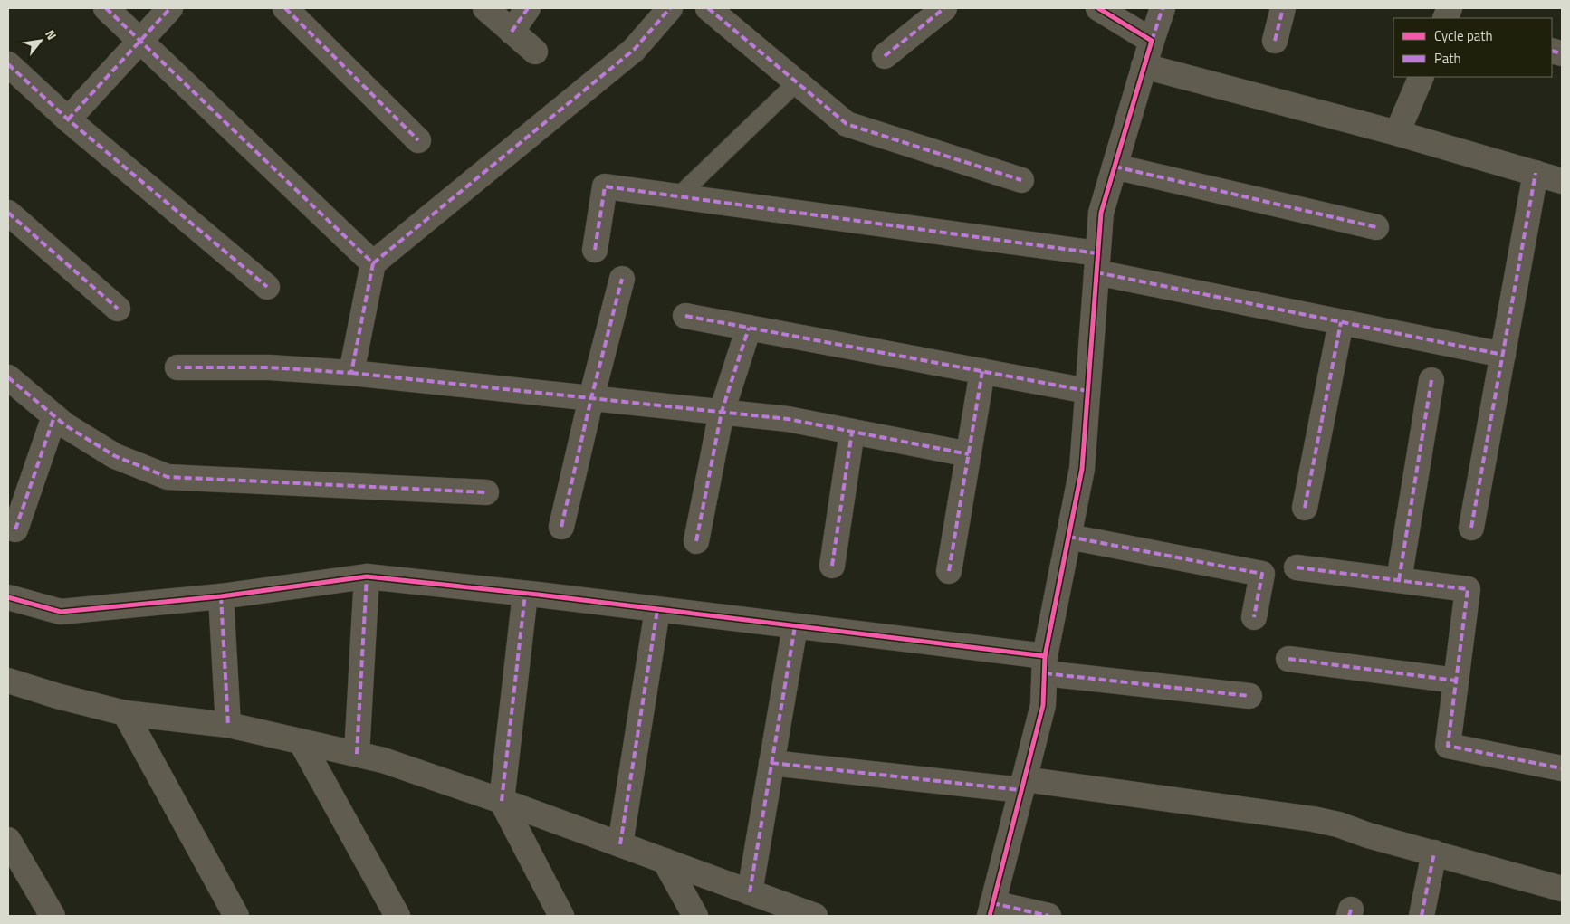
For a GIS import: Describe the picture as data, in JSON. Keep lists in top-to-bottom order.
{
  "legend": ["Cycle path", "Path"],
  "north": "top right"
}
